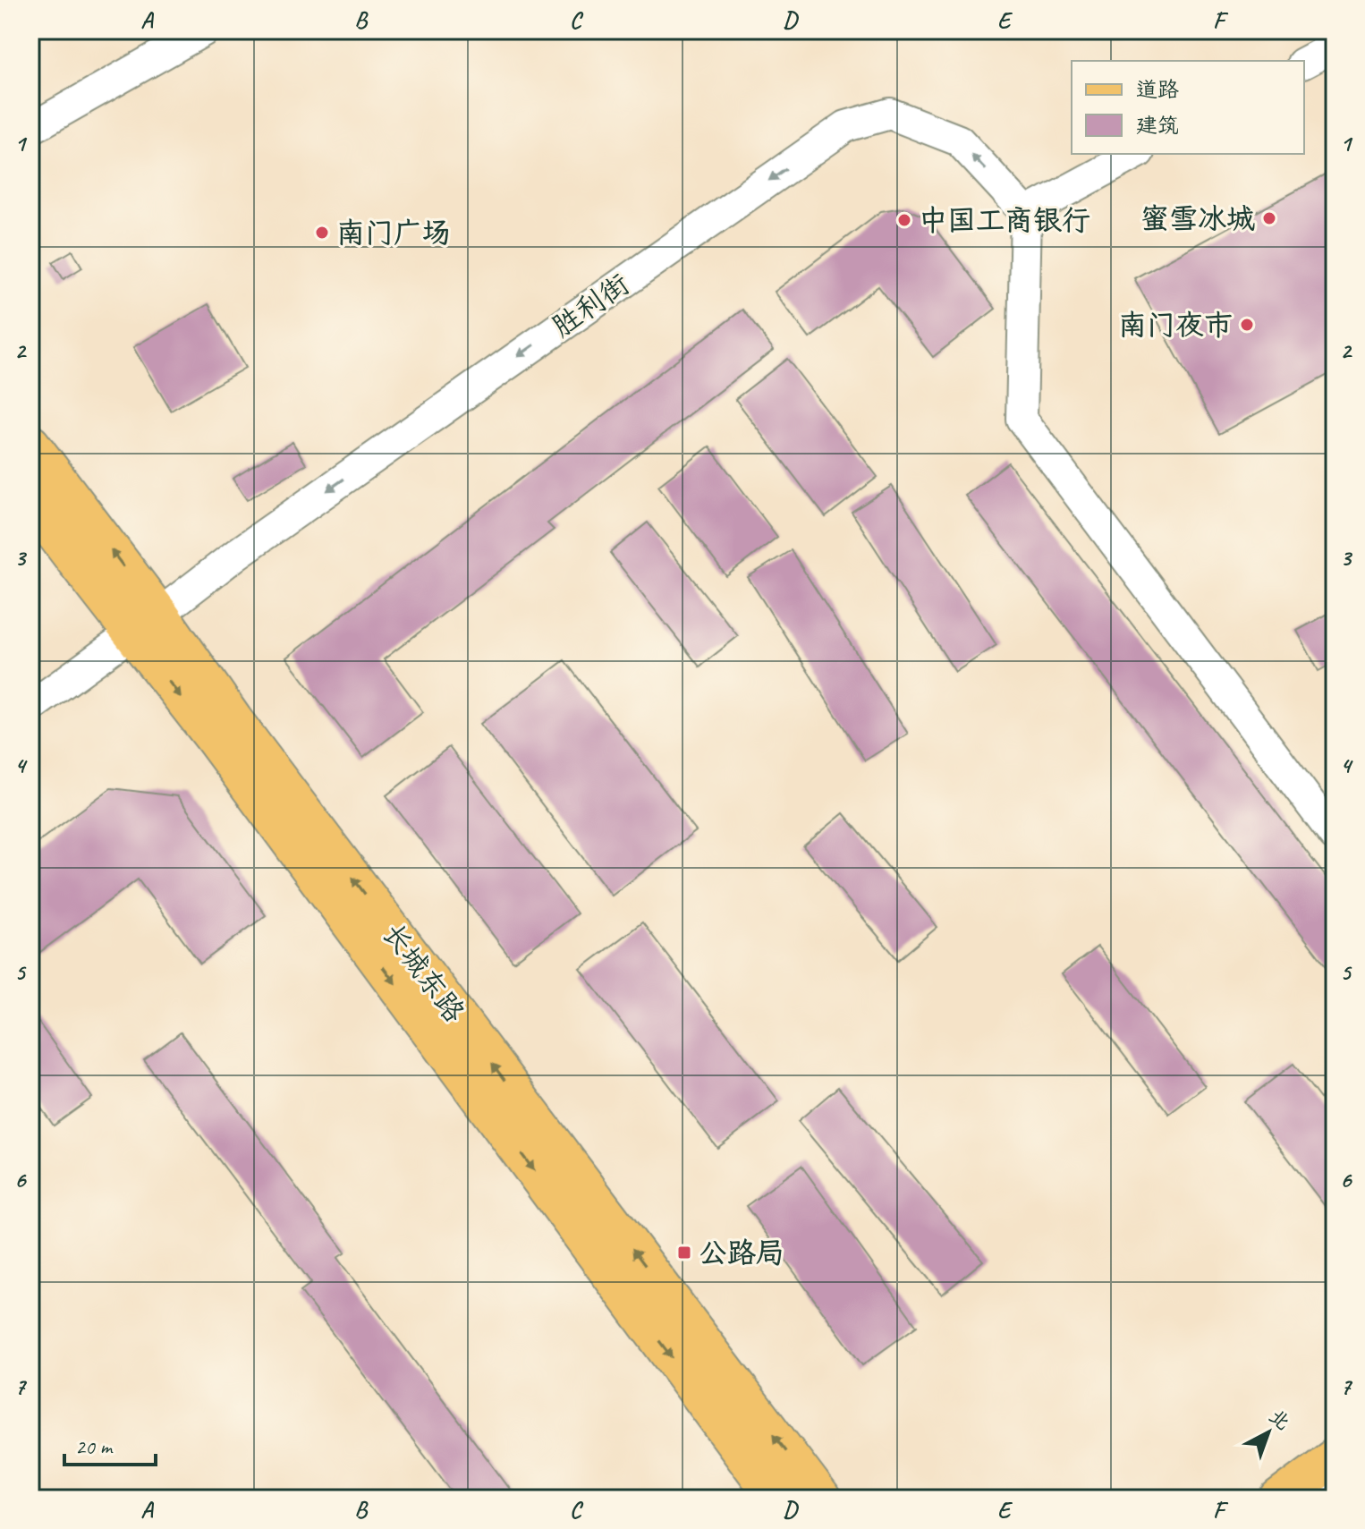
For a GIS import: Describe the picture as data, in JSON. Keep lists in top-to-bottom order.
{
  "streets": {
    "main road": ["长城东路"],
    "street": ["胜利街"]
  },
  "crossings": [
    ["胜利街", "长城东路"]
  ],
  "one_way": ["胜利街"],
  "places": {
    "other": [
      "蜜雪冰城",
      "中国工商银行",
      "南门广场",
      "南门夜市"
    ],
    "transit": ["公路局"]
  },
  "legend": ["道路", "建筑"],
  "scale_bar": "20 m",
  "north": "top right",
  "grid": {
    "columns": [
      "A",
      "B",
      "C",
      "D",
      "E",
      "F"
    ],
    "rows": [
      "1",
      "2",
      "3",
      "4",
      "5",
      "6",
      "7"
    ]
  }
}
